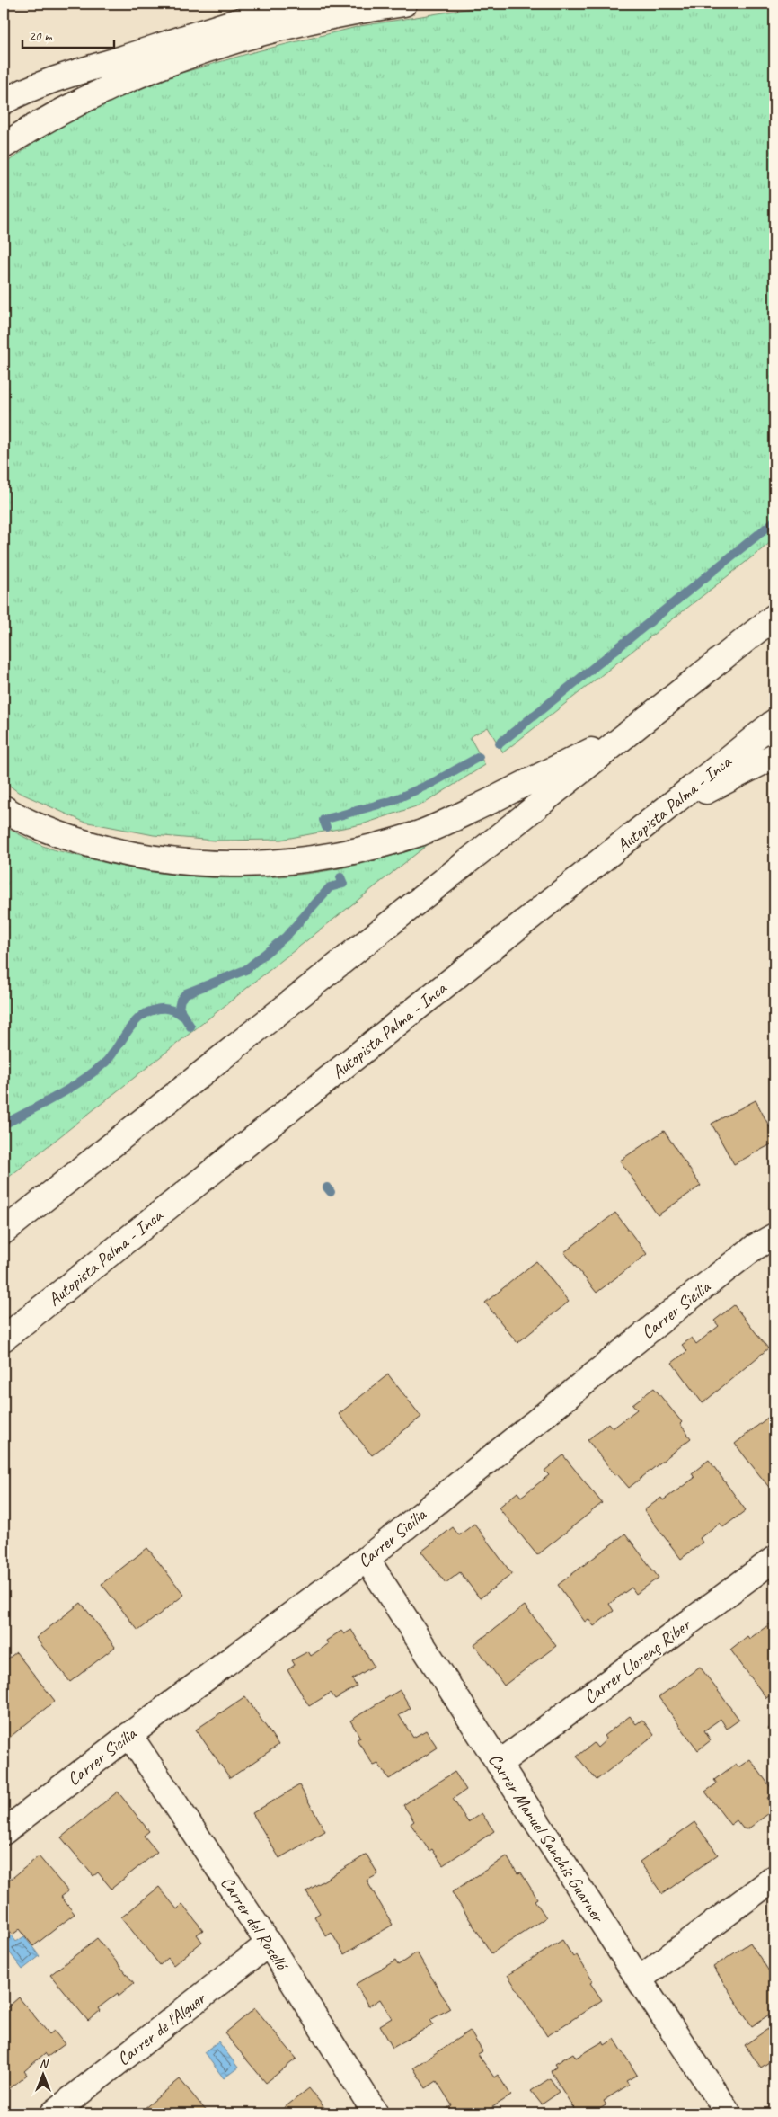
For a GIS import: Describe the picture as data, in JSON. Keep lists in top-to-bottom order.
{
  "streets": {
    "main road": [
      "Autopista Palma - Inca",
      "Carrer Sicília",
      "Carrer Llorenç Riber",
      "Carrer Manuel Sanchís Guarner",
      "Carrer del Roselló",
      "Carrer de l'Alguer"
    ]
  },
  "crossings": [
    ["Carrer Sicília", "Carrer Manuel Sanchís Guarner"],
    ["Carrer Sicília", "Carrer del Roselló"],
    ["Carrer Llorenç Riber", "Carrer Manuel Sanchís Guarner"],
    ["Carrer del Roselló", "Carrer de l'Alguer"]
  ],
  "scale_bar": "20 m",
  "north": "top"
}
